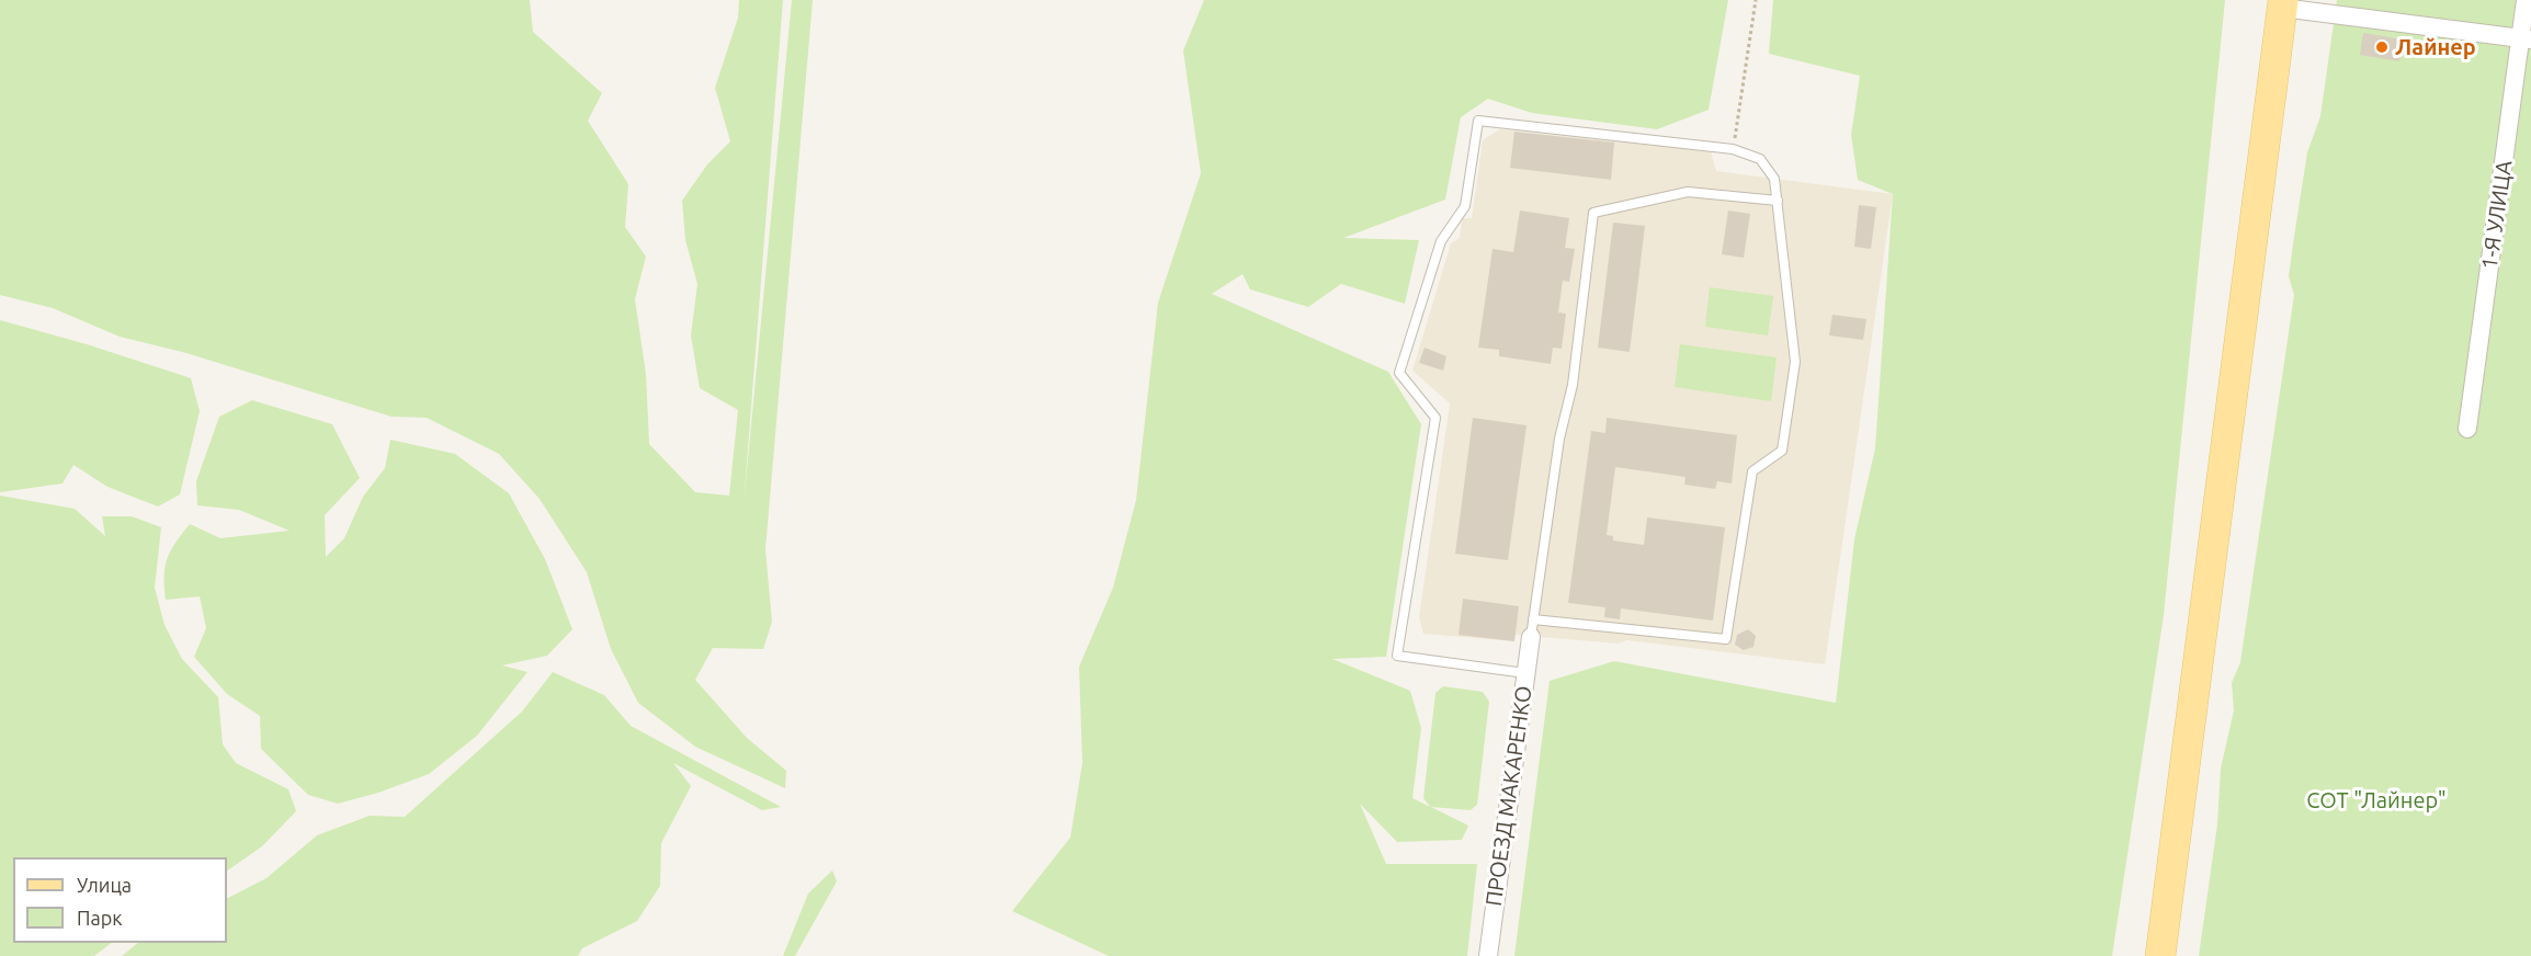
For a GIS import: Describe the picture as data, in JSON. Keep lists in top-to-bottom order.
{
  "streets": {
    "street": ["1-Я УЛИЦА", "ПРОЕЗД МАКАРЕНКО"]
  },
  "parks": ["СОТ \"Лайнер\""],
  "places": ["Лайнер"],
  "legend": ["Улица", "Парк"]
}
